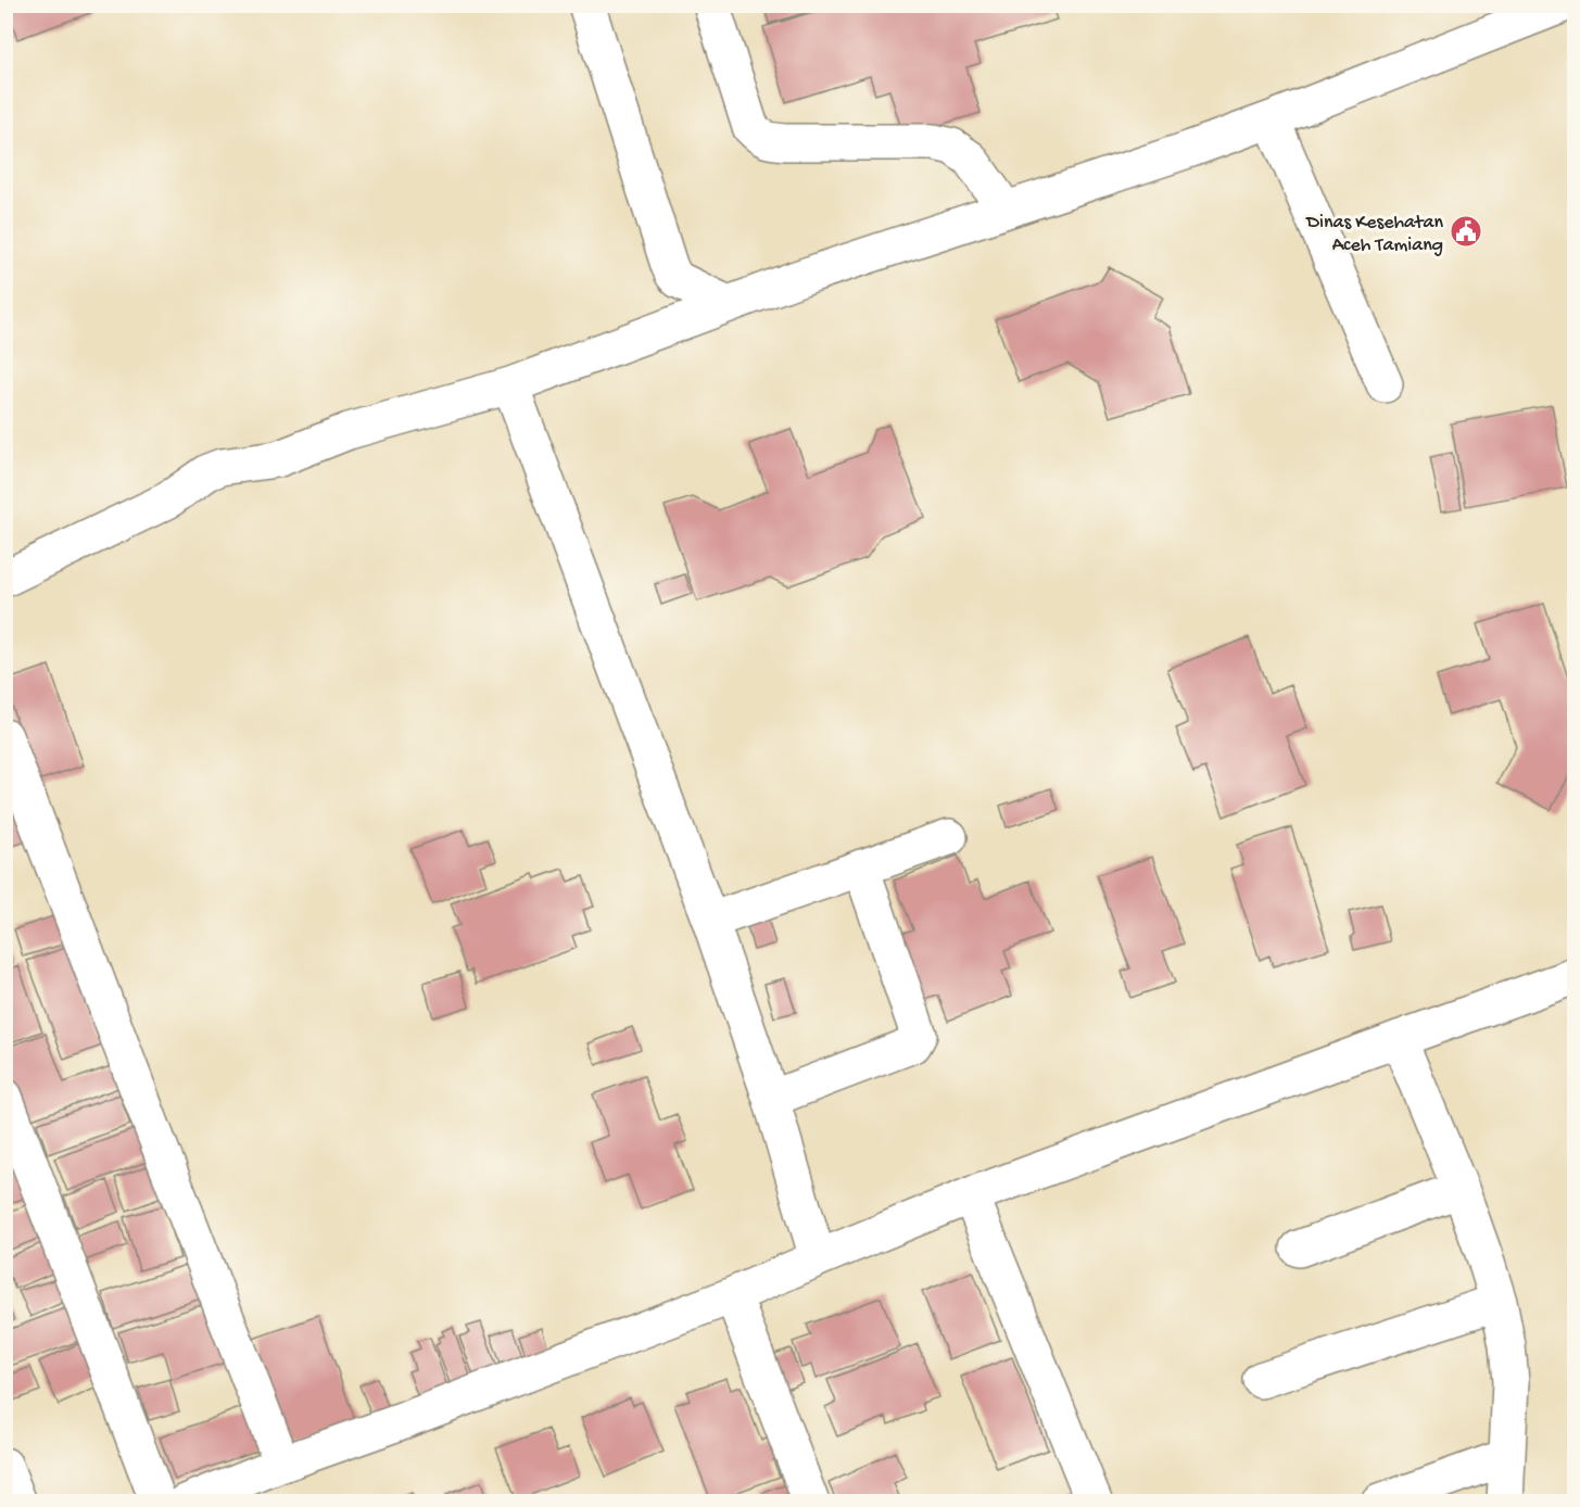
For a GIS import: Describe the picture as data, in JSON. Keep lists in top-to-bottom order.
{
  "places": {
    "public building": ["Dinas Kesehatan Aceh Tamiang"]
  }
}
